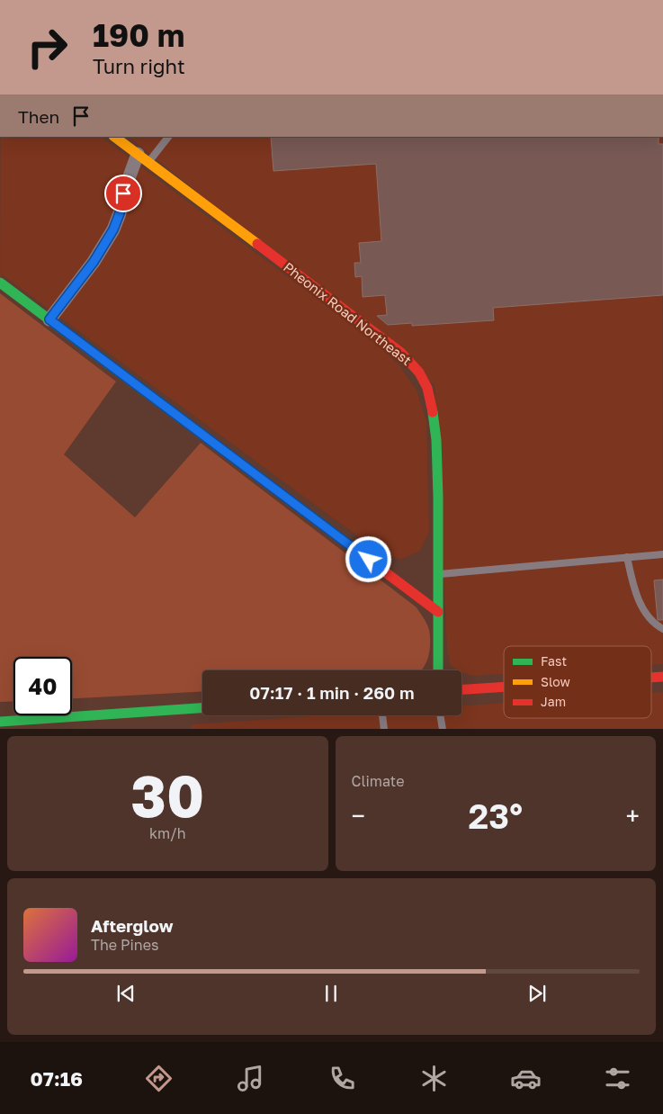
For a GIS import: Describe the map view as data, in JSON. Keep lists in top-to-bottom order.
{
  "streets": {
    "street": ["Pheonix Road Northeast"]
  },
  "legend": ["Fast", "Slow", "Jam"],
  "page": {
    "turn": ["190 m", "Turn right"],
    "then": "Then",
    "limit": "40",
    "trip": "07:17 · 1 min · 260 m",
    "tile": [
      ["30", "km/h"],
      "Climate"
    ],
    "heat": ["−", "23°", "+"],
    "song": ["Afterglow", "The Pines"],
    "tabs": "07:16"
  }
}
